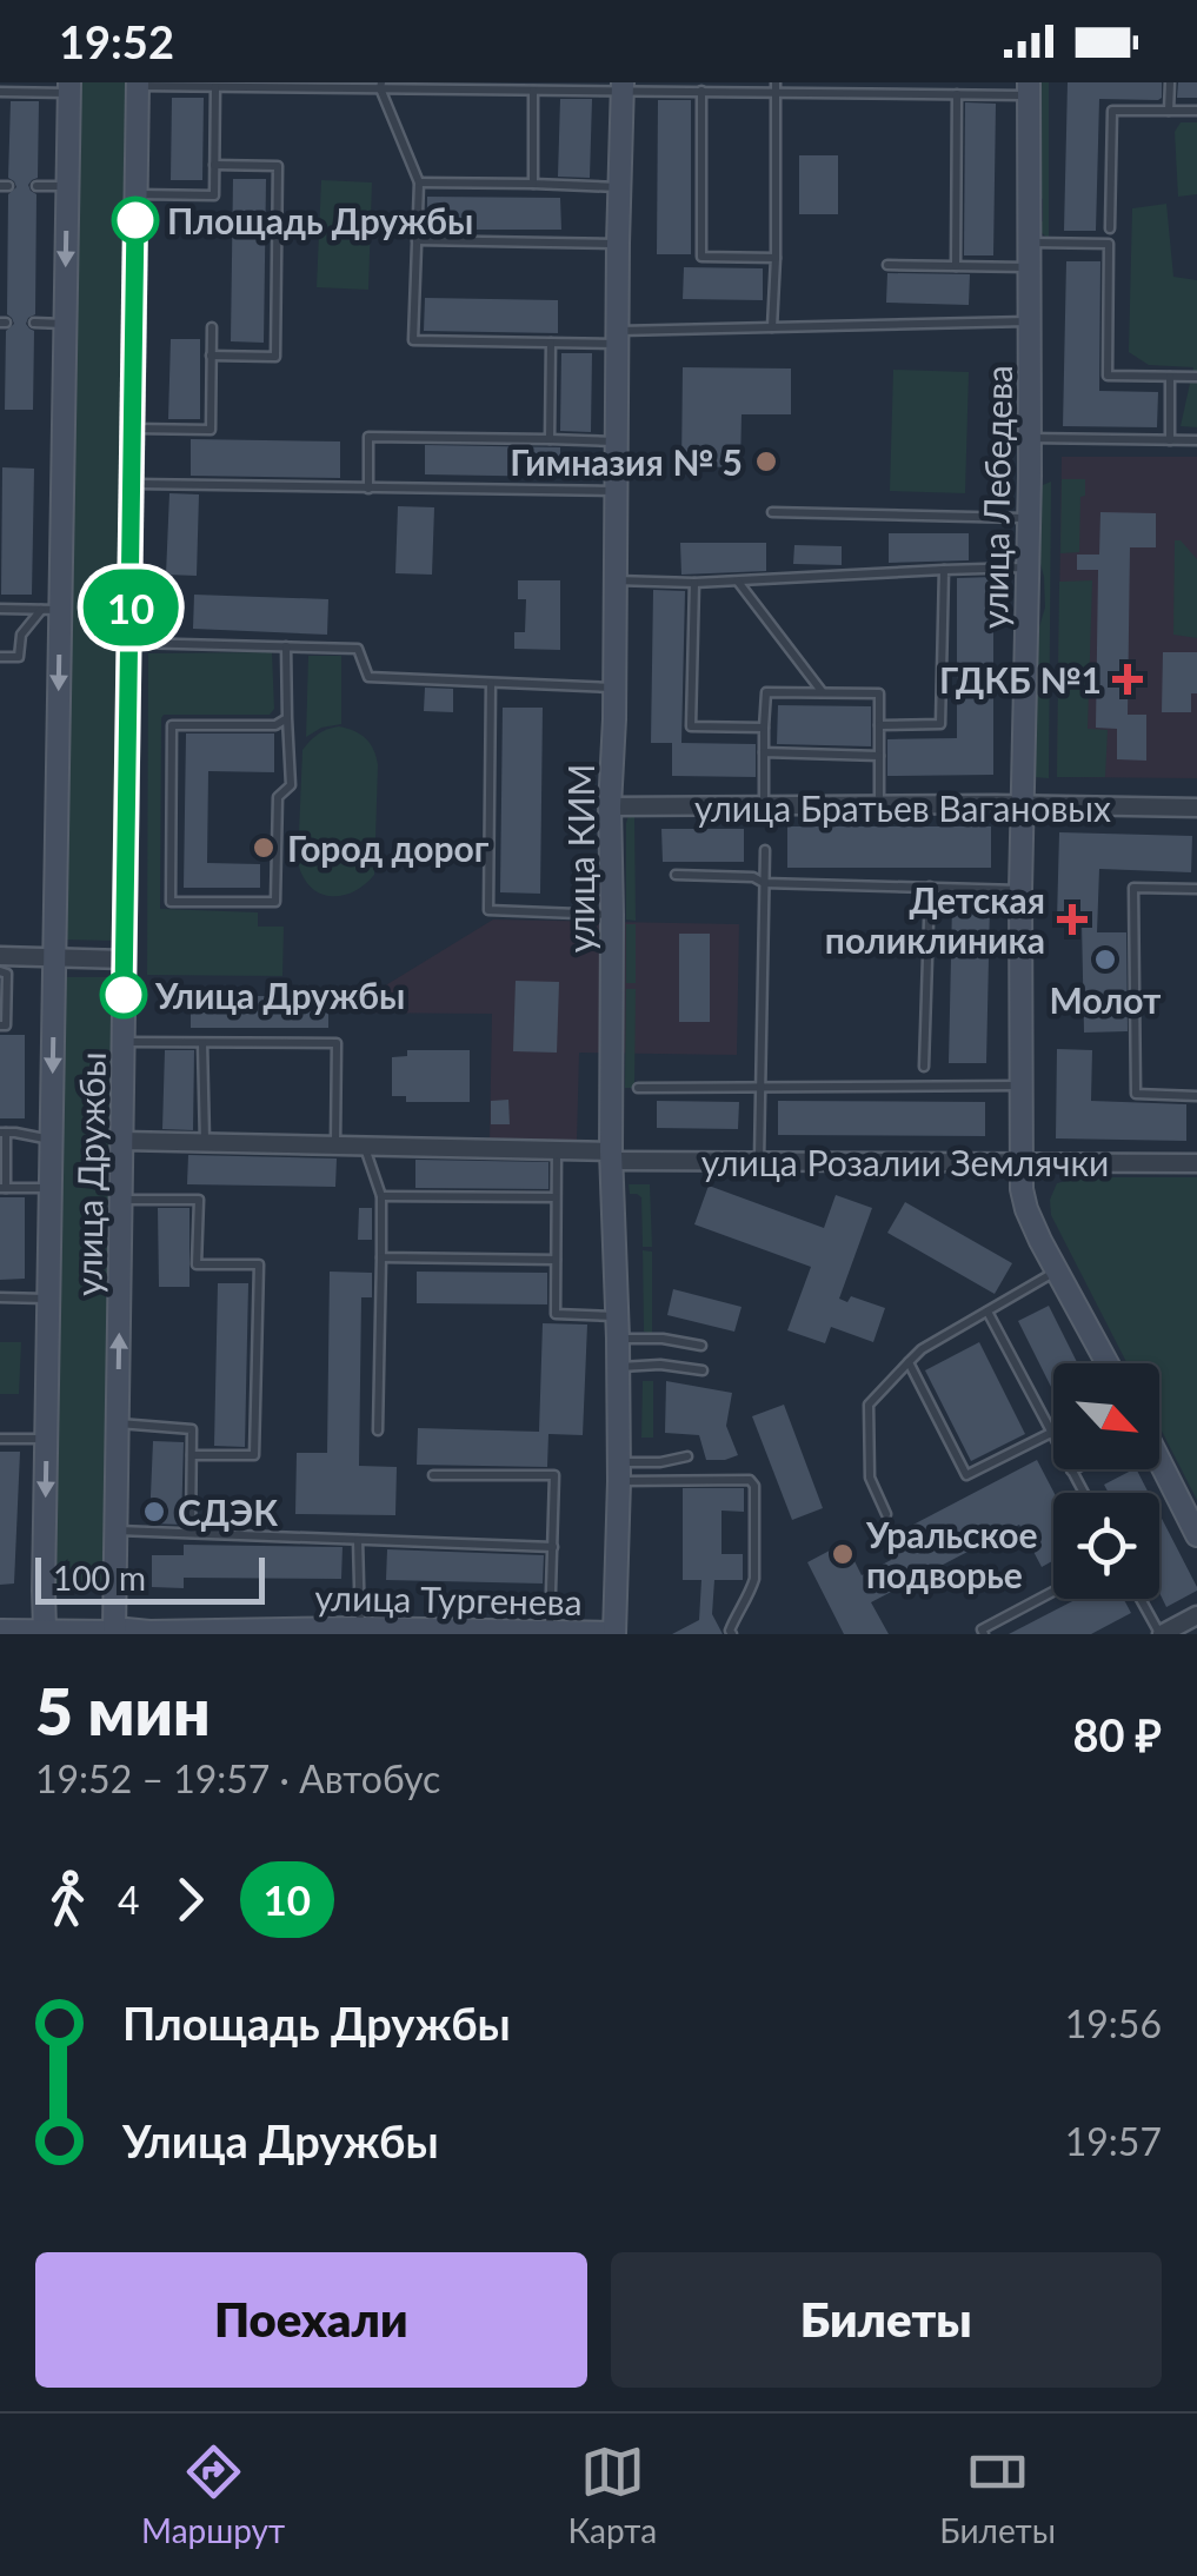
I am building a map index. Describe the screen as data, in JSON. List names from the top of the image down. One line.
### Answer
{"streets":{"street":["улица Лебедева","улица Братьев Вагановых","улица КИМ","улица Розалии Землячки","улица Дружбы","улица Тургенева"]},"crossings":[["улица Лебедева","улица Братьев Вагановых"],["улица Лебедева","улица Розалии Землячки"],["улица Братьев Вагановых","улица КИМ"],["улица КИМ","улица Розалии Землячки"],["улица КИМ","улица Тургенева"],["улица Розалии Землячки","улица Дружбы"],["улица Дружбы","улица Тургенева"]],"places":{"other":["Площадь Дружбы","Гимназия № 5","Город дорог","Молот","Улица Дружбы","СДЭК","Уральское подворье"],"health":["ГДКБ №1","Детская поликлиника"]},"lines":["bus line 10"],"scale_bar":"100 m","north":"bottom right","page":{"status":"19:52","on_map":"10","scale":"100 m","heading":["5 мин","19:52 – 19:57 · Автобус","80 ₽"],"legs":["4","10"],"list":[{"name":"Площадь Дружбы","value":"19:56"},{"name":"Улица Дружбы","value":"19:57"}],"buttons":["Поехали","Билеты"],"tabs":["Маршрут","Карта","Билеты"]}}
